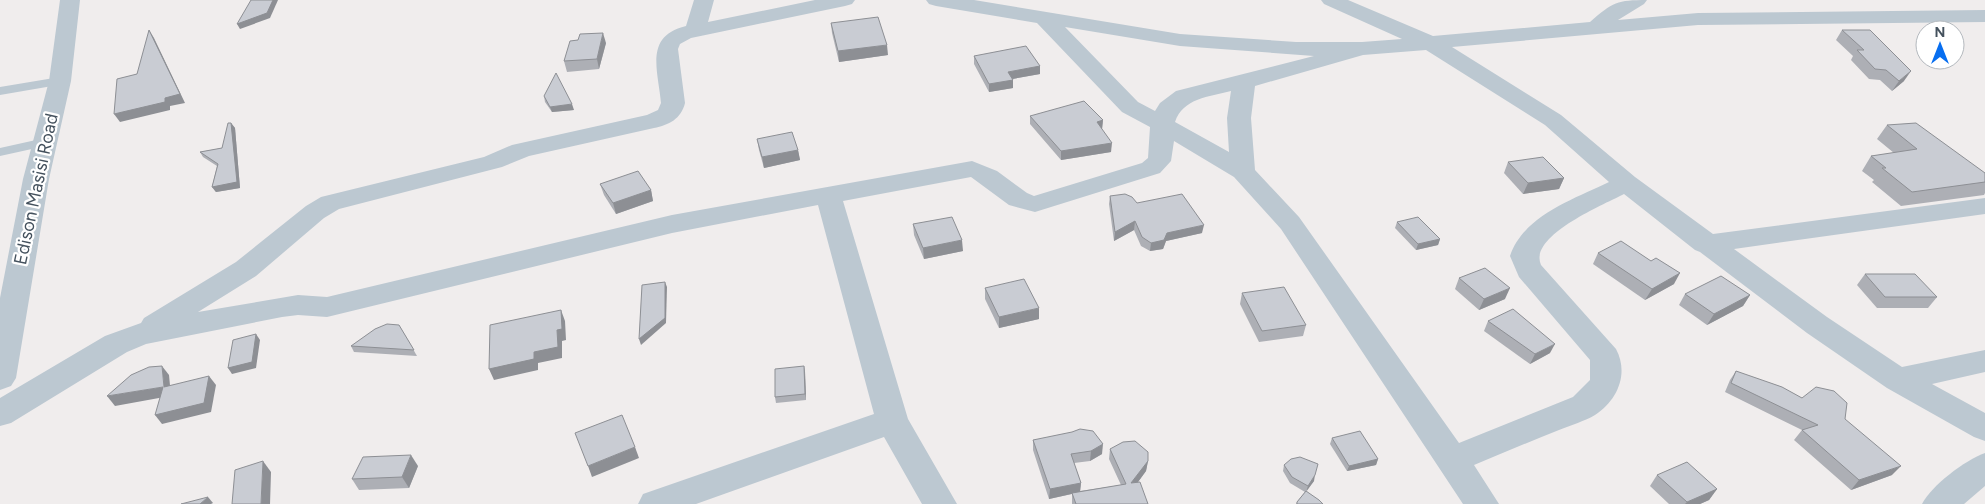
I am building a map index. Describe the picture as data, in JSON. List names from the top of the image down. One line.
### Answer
{"streets":{"street":["Edison Masisi Road"]},"north":"top"}
